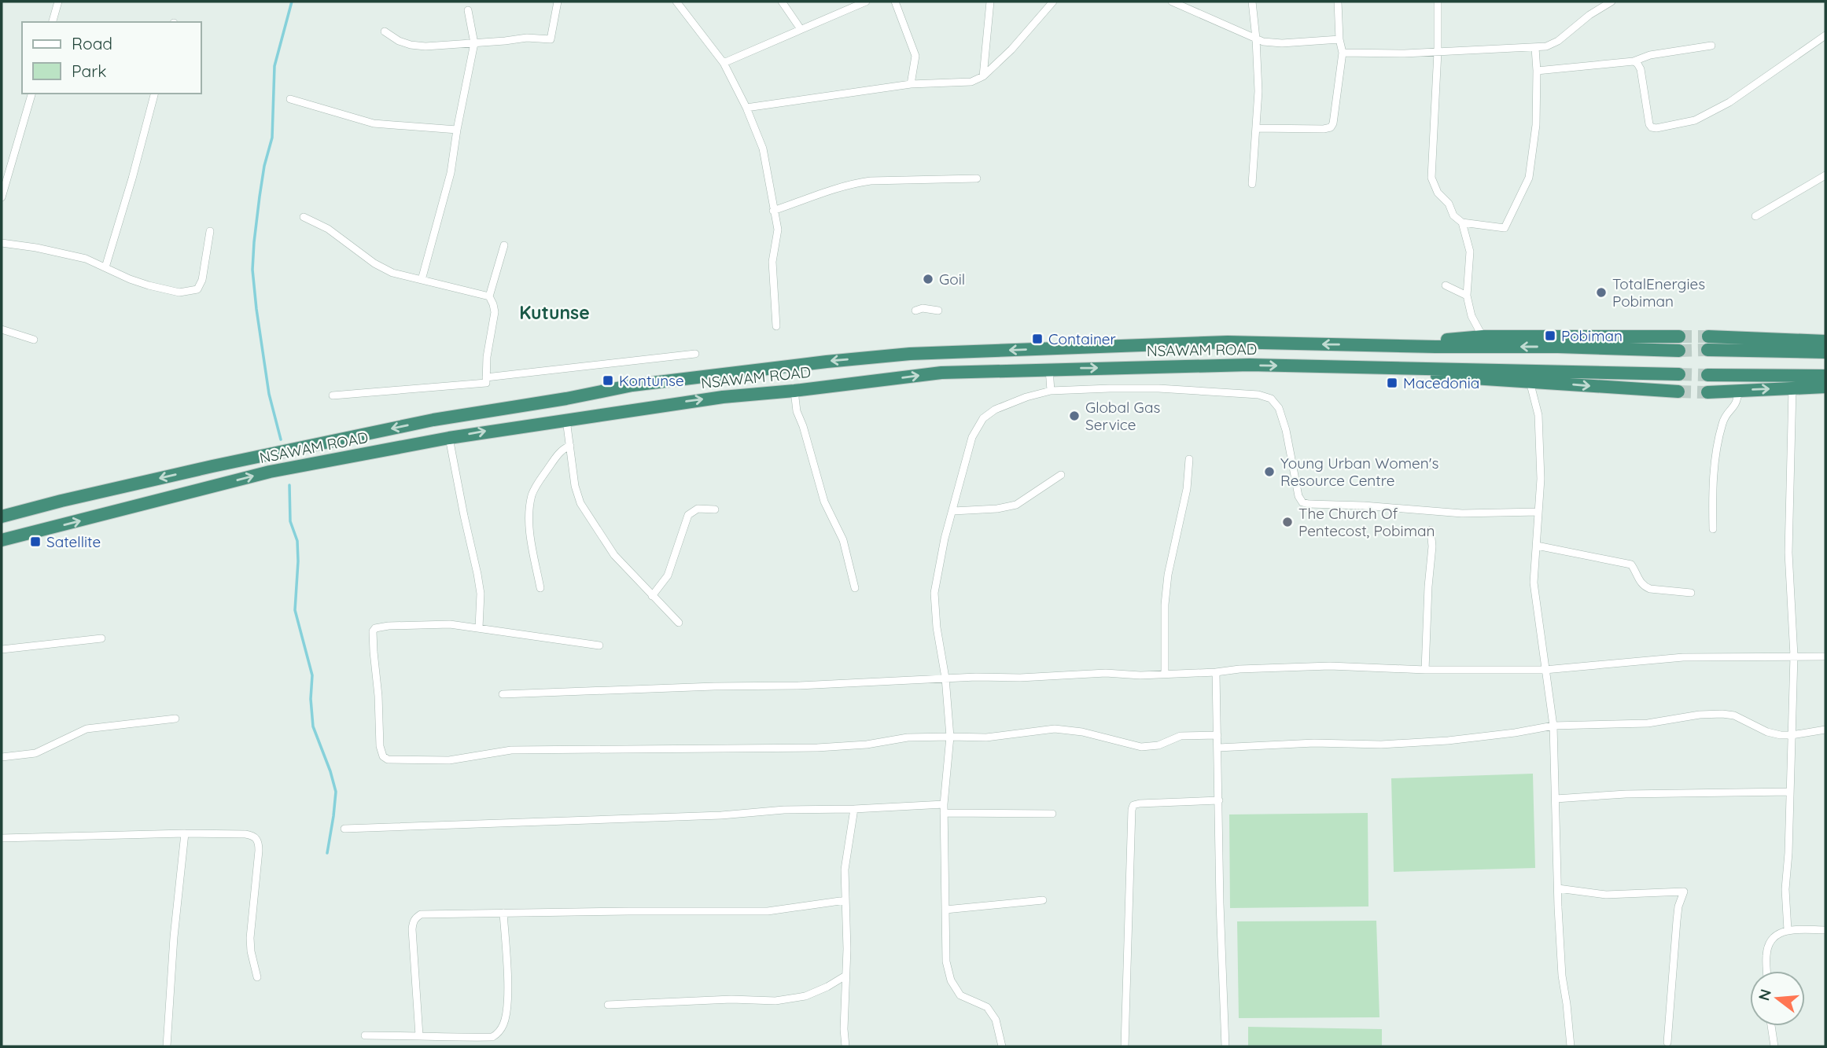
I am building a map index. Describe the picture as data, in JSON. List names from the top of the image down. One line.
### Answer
{"streets":{"highway":["NSAWAM ROAD"]},"districts":["Kutunse"],"places":{"other":["Goil","TotalEnergies Pobiman","Global Gas Service","Young Urban Women's Resource Centre","The Church Of Pentecost, Pobiman"],"transit":["Pobiman","Container","Kontunse","Macedonia","Satellite"]},"legend":["Road","Park"],"north":"left"}
